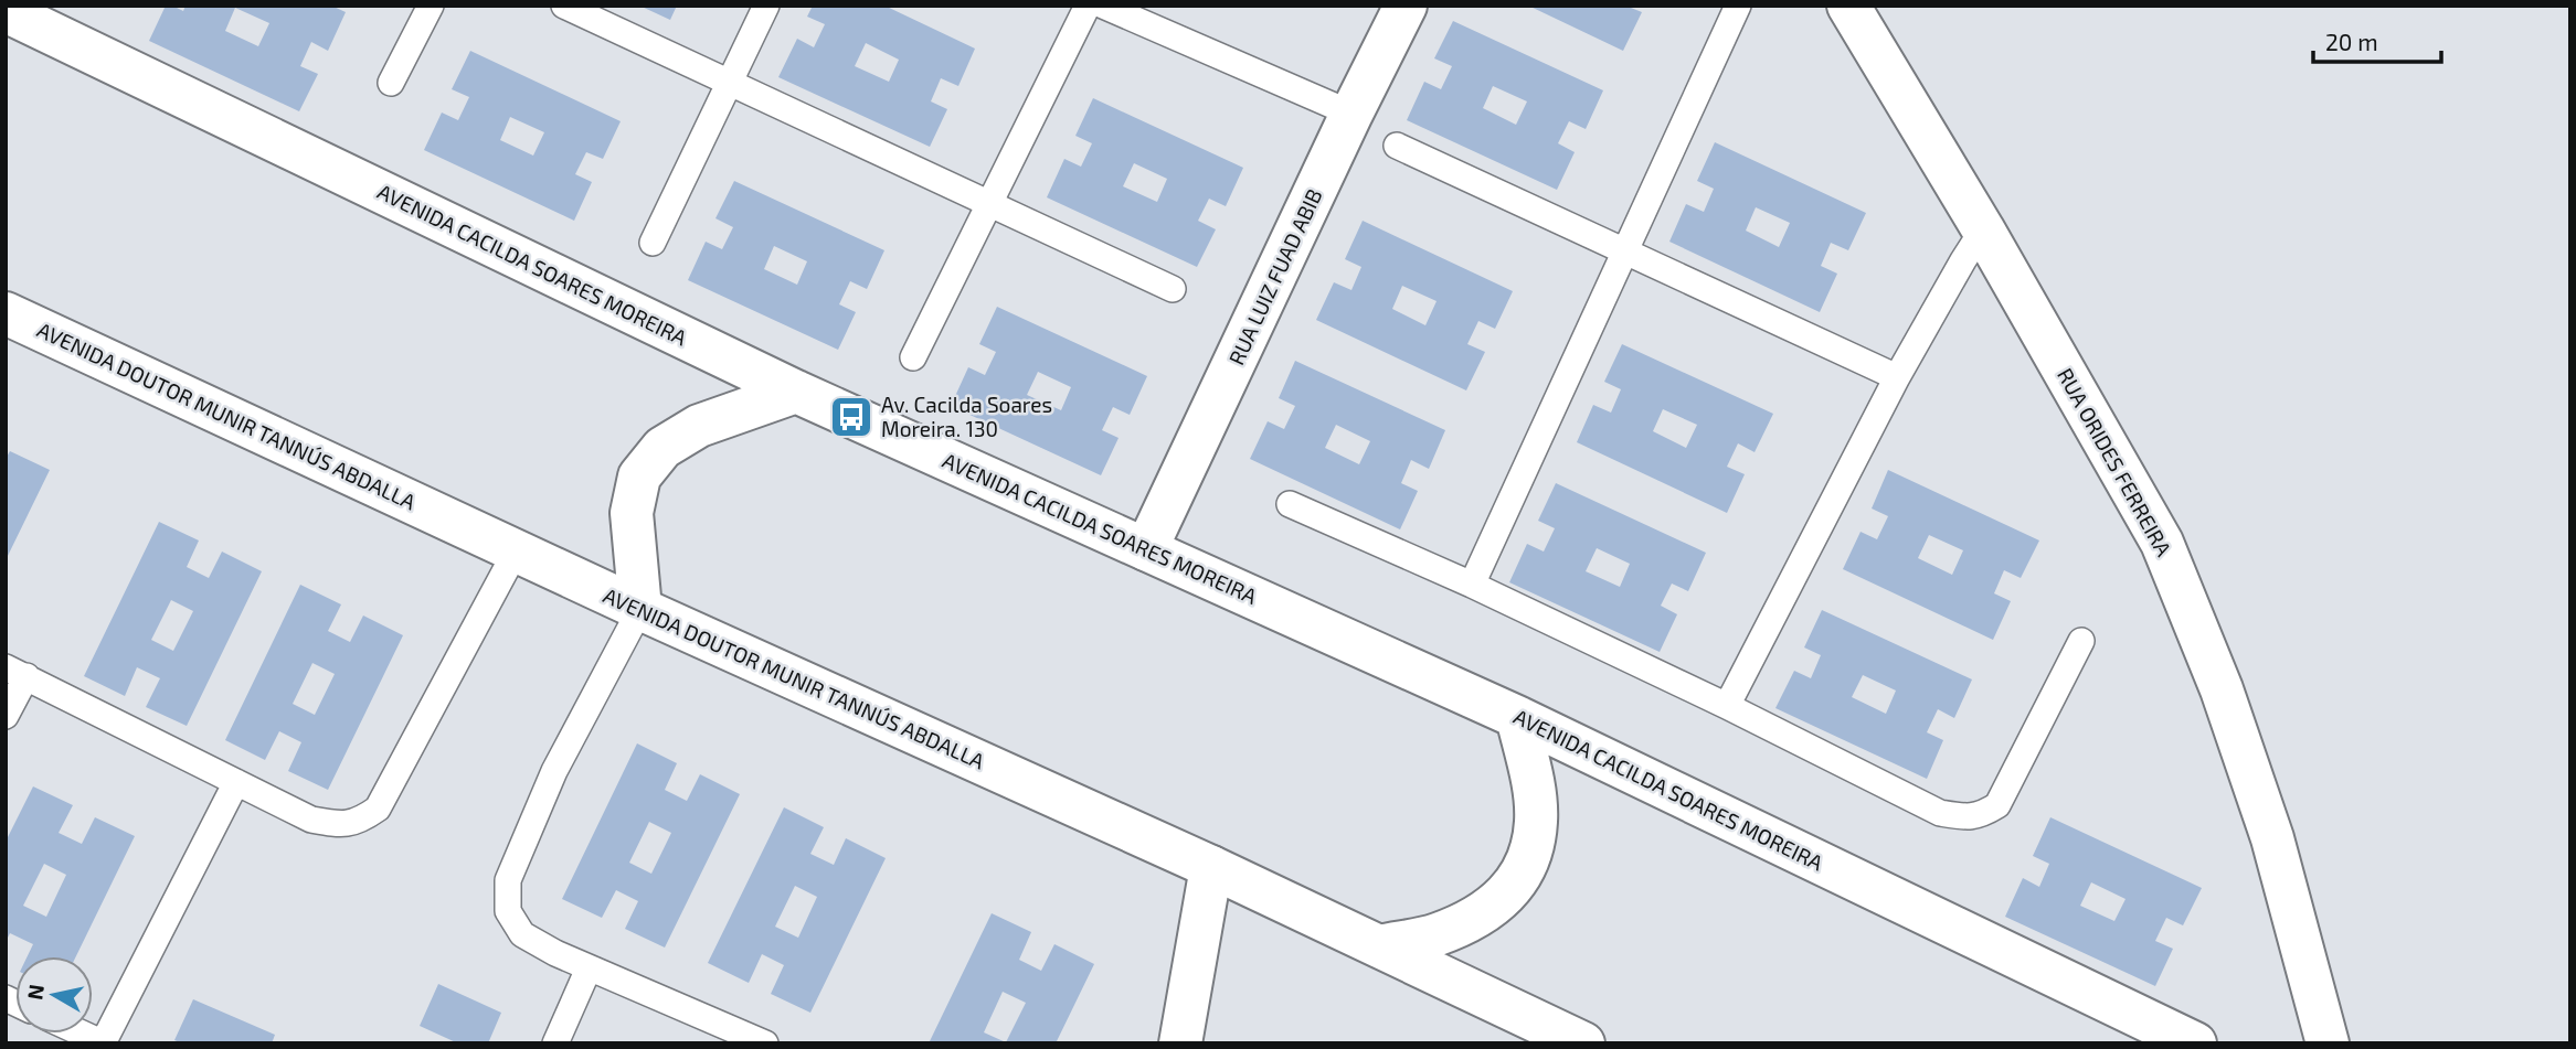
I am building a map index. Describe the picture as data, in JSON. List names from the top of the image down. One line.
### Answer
{"streets":{"street":["AVENIDA CACILDA SOARES MOREIRA","RUA LUIZ FUAD ABIB","AVENIDA DOUTOR MUNIR TANNÚS ABDALLA","RUA ORIDES FERREIRA"]},"crossings":[["AVENIDA CACILDA SOARES MOREIRA","RUA LUIZ FUAD ABIB"]],"places":{"bus stop":["Av. Cacilda Soares Moreira. 130"]},"scale_bar":"20 m","north":"left"}
